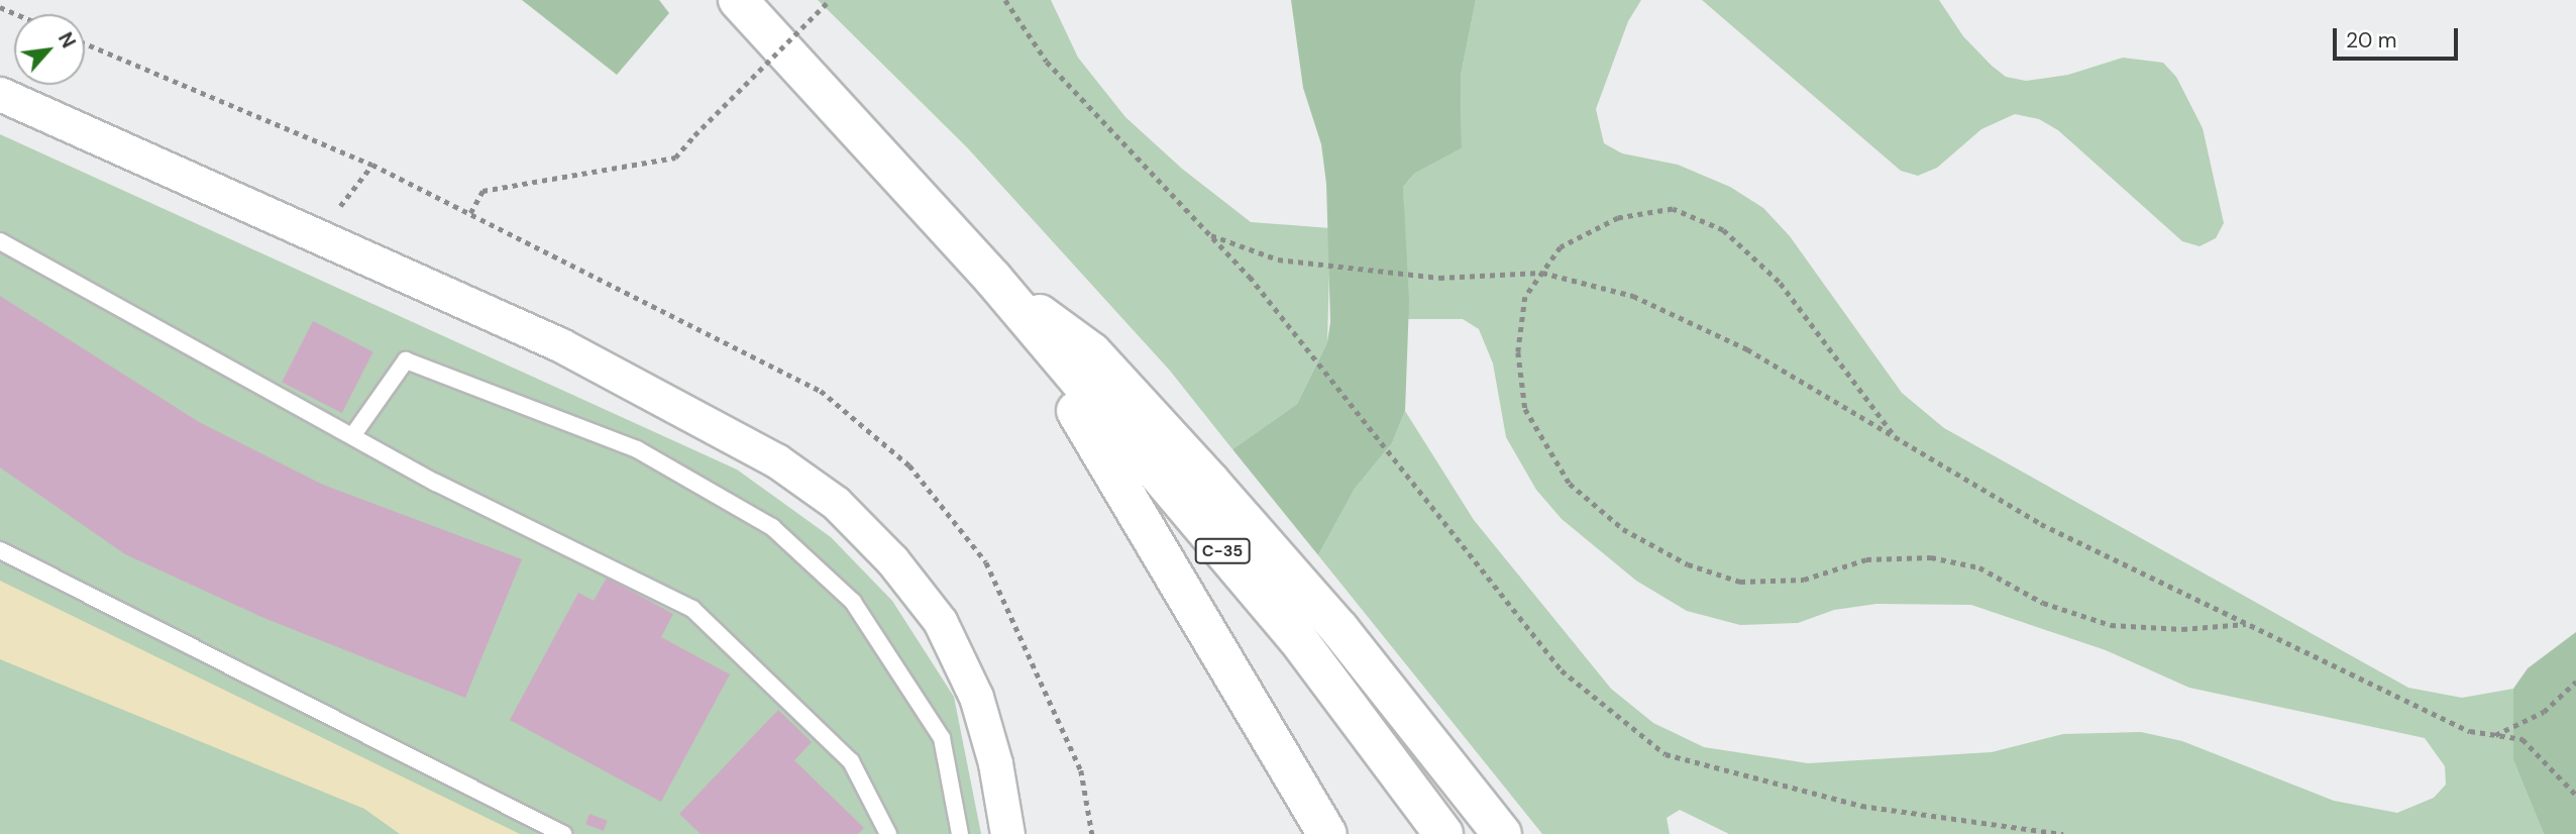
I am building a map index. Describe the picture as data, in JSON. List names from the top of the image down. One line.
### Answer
{"streets":{"highway":["C-35"]},"scale_bar":"20 m","north":"top right"}
